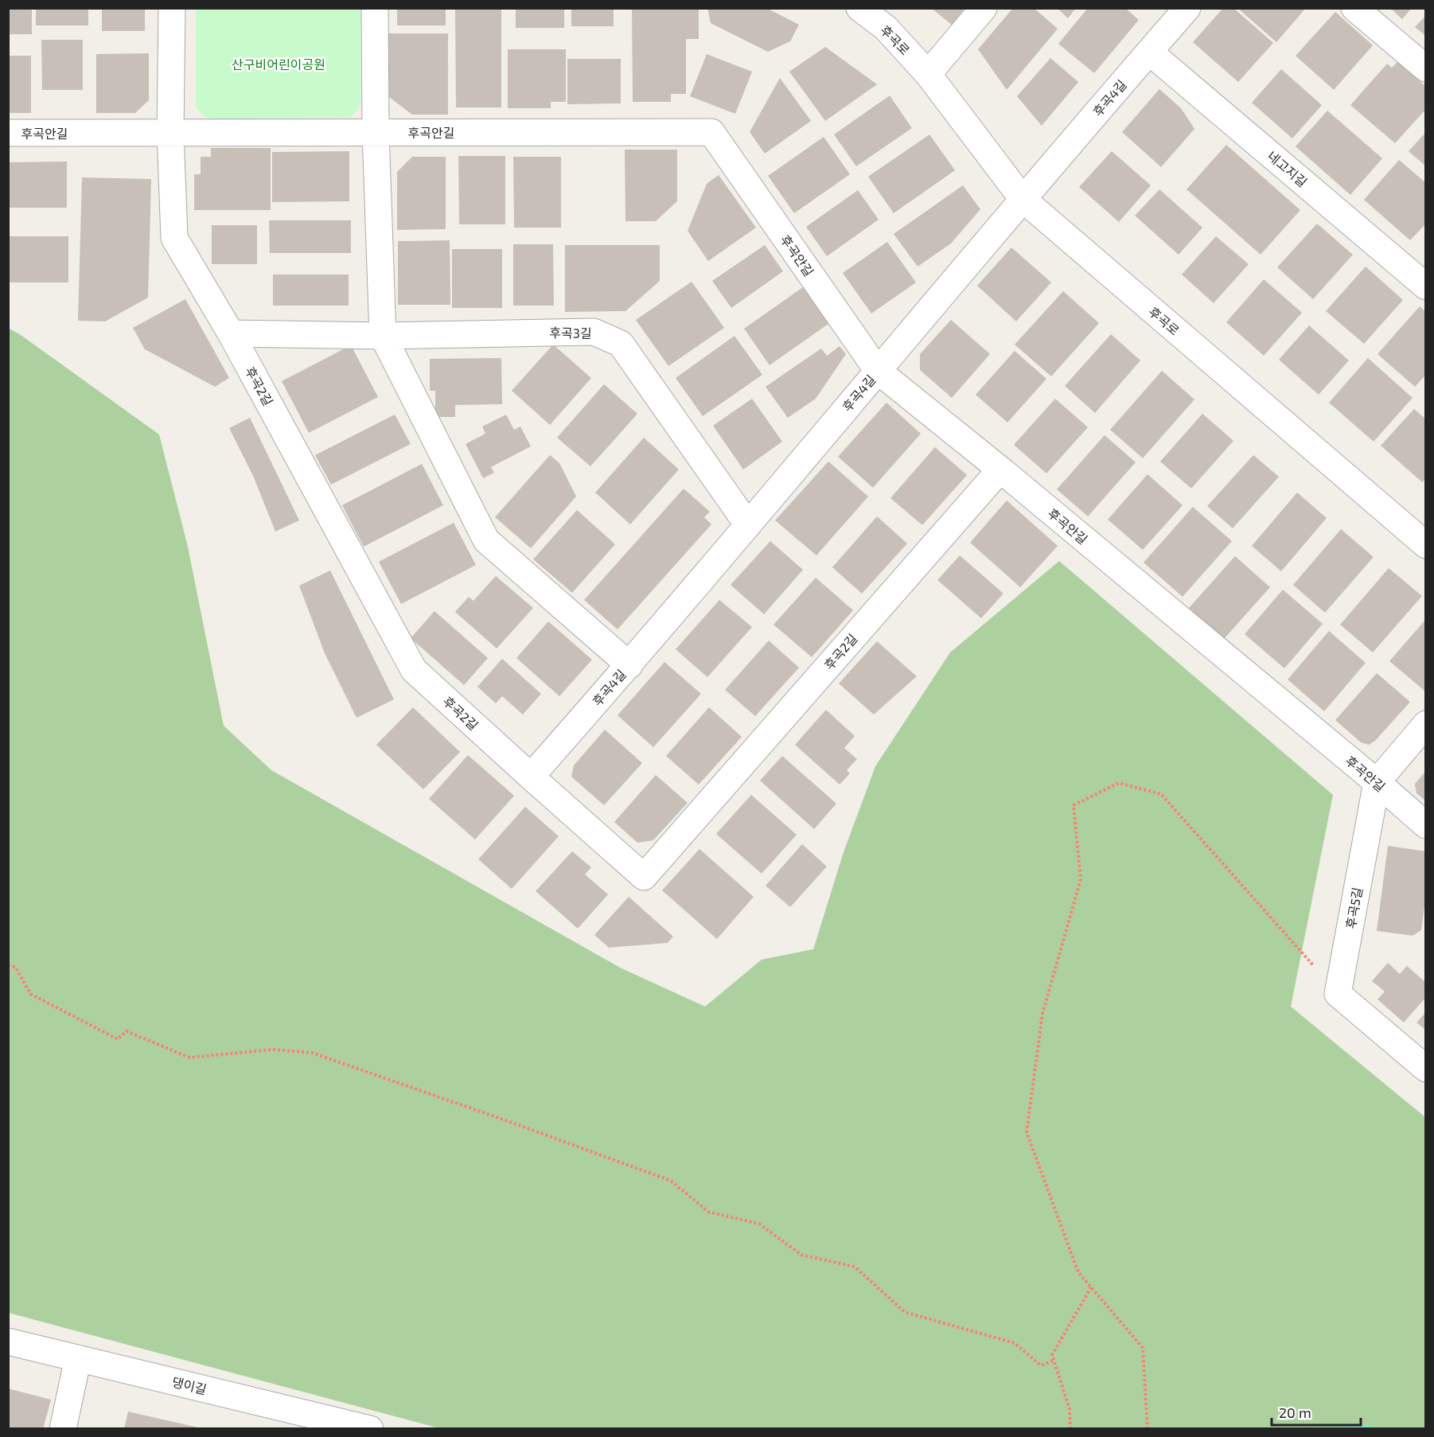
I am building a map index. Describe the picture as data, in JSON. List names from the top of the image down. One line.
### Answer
{"streets":{"street":["후곡로","후곡4길","후곡안길","네고지길","후곡3길","후곡2길","후곡5길","댕이길"]},"crossings":[["후곡로","후곡4길"],["후곡4길","후곡안길"],["후곡4길","네고지길"],["후곡4길","후곡3길"],["후곡4길","후곡2길"],["후곡안길","후곡2길"],["후곡안길","후곡5길"],["후곡3길","후곡2길"]],"parks":["산구비어린이공원"],"scale_bar":"20 m"}
